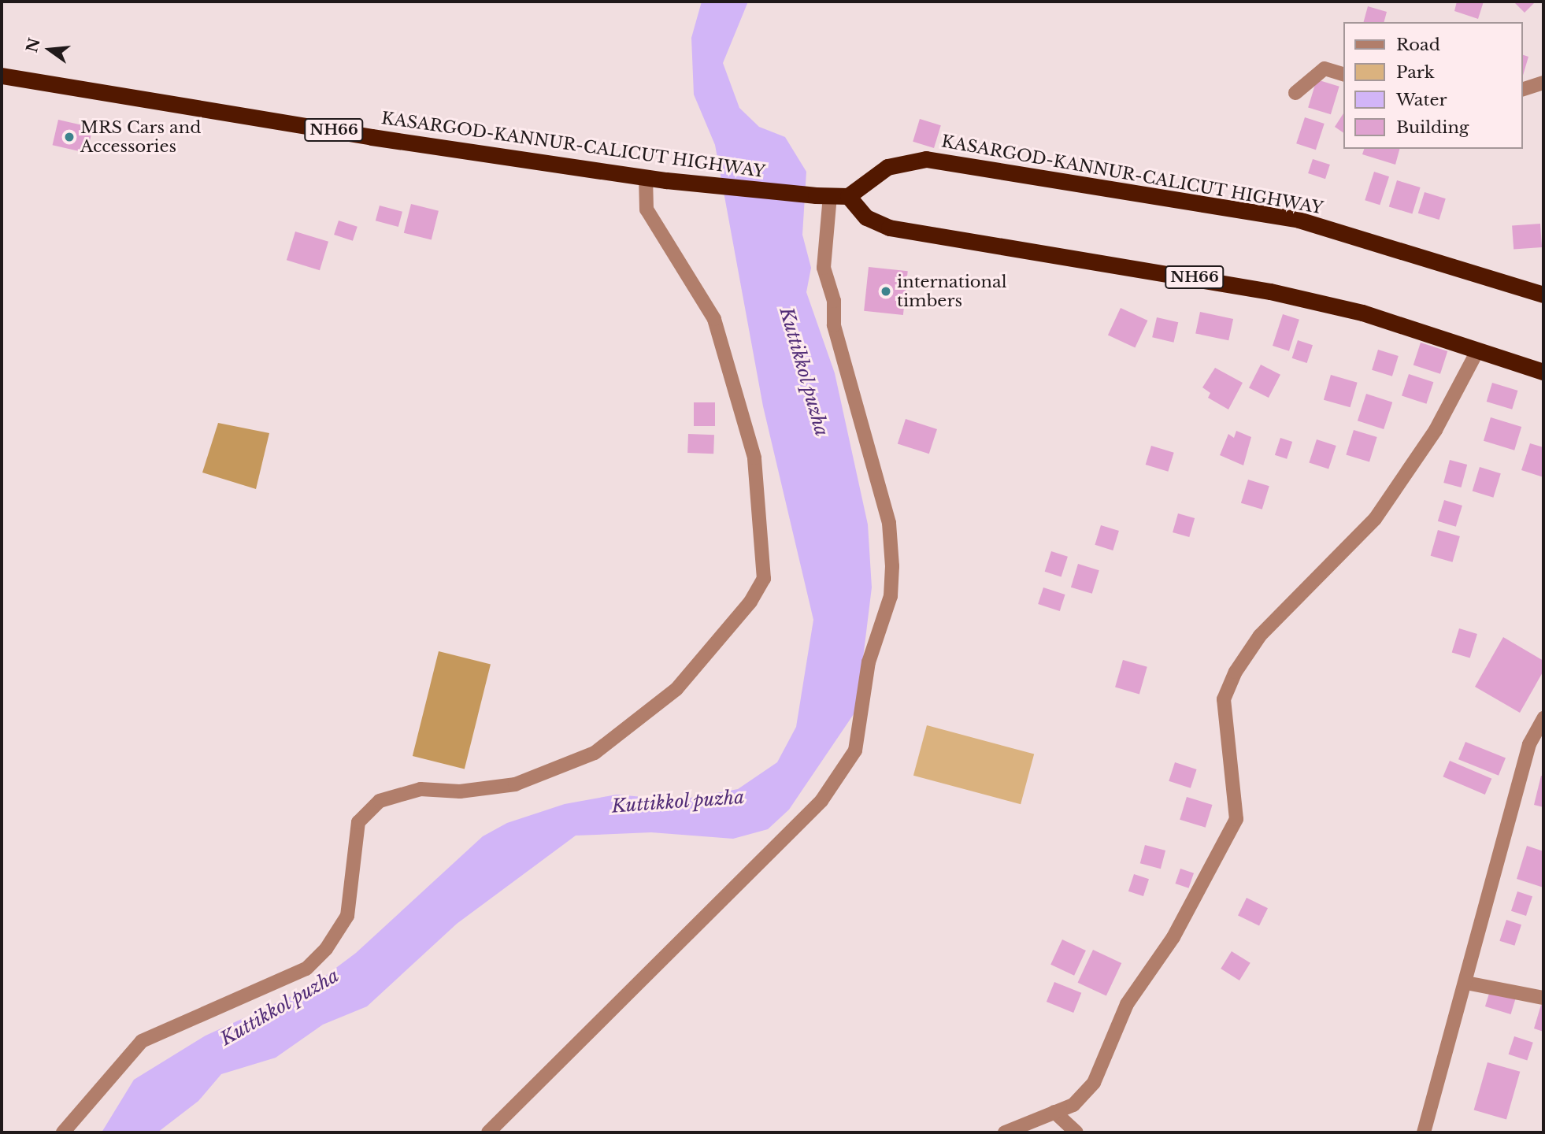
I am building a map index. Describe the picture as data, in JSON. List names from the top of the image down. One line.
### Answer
{"streets":{"highway":["NH66","KASARGOD-KANNUR-CALICUT HIGHWAY"]},"crossings":[["NH66","KASARGOD-KANNUR-CALICUT HIGHWAY"]],"water":["Kuttikkol puzha"],"places":["MRS Cars and Accessories","international timbers"],"legend":["Road","Park","Water","Building"],"north":"left"}
